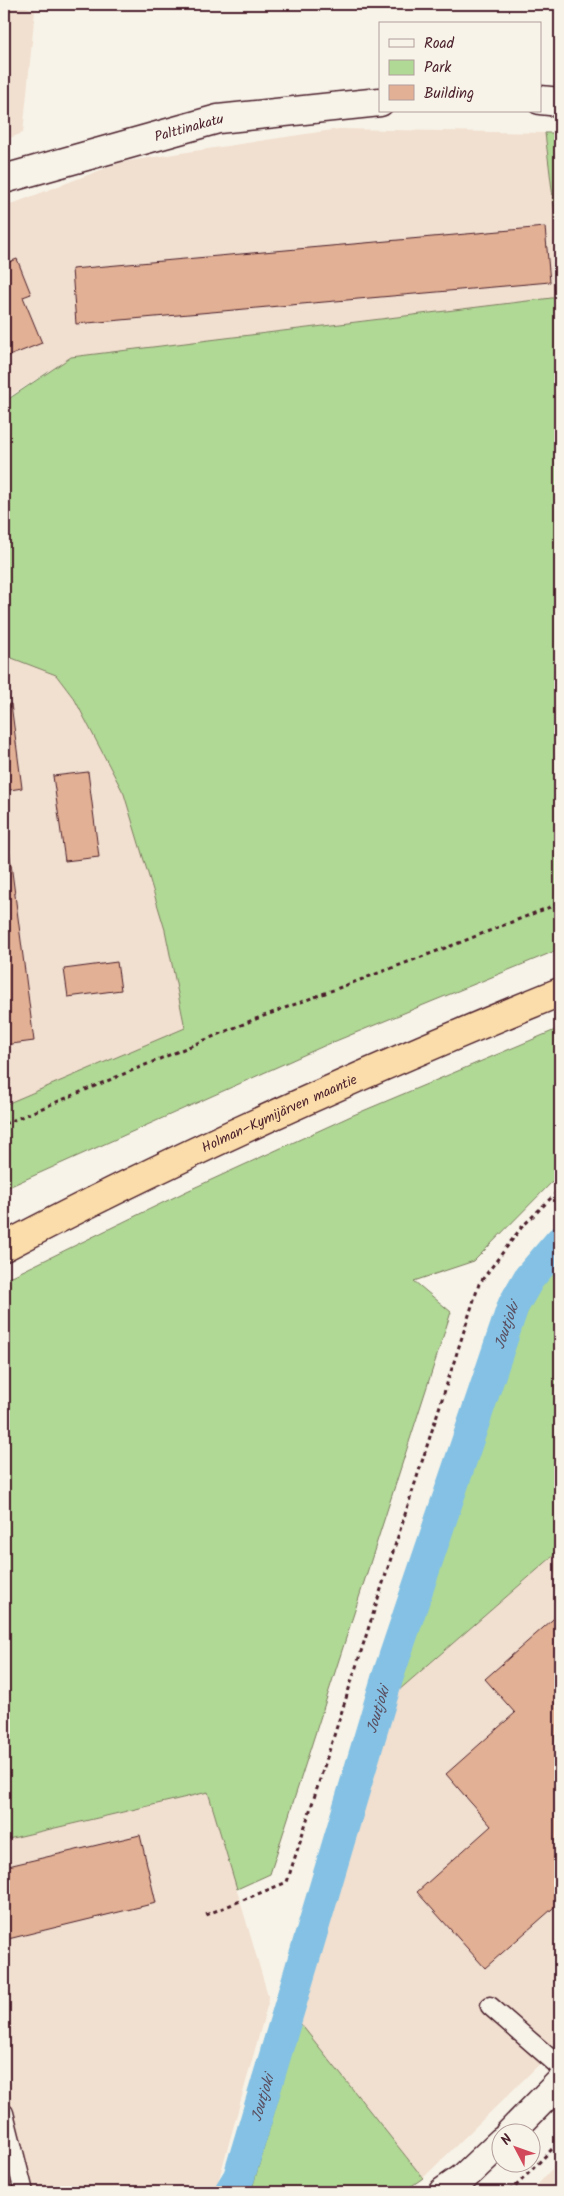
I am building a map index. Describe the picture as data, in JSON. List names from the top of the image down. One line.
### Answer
{"streets":{"highway":["Holman–Kymijärven maantie"],"street":["Palttinakatu"]},"water":["Joutjoki"],"legend":["Road","Park","Building"],"north":"top left"}
